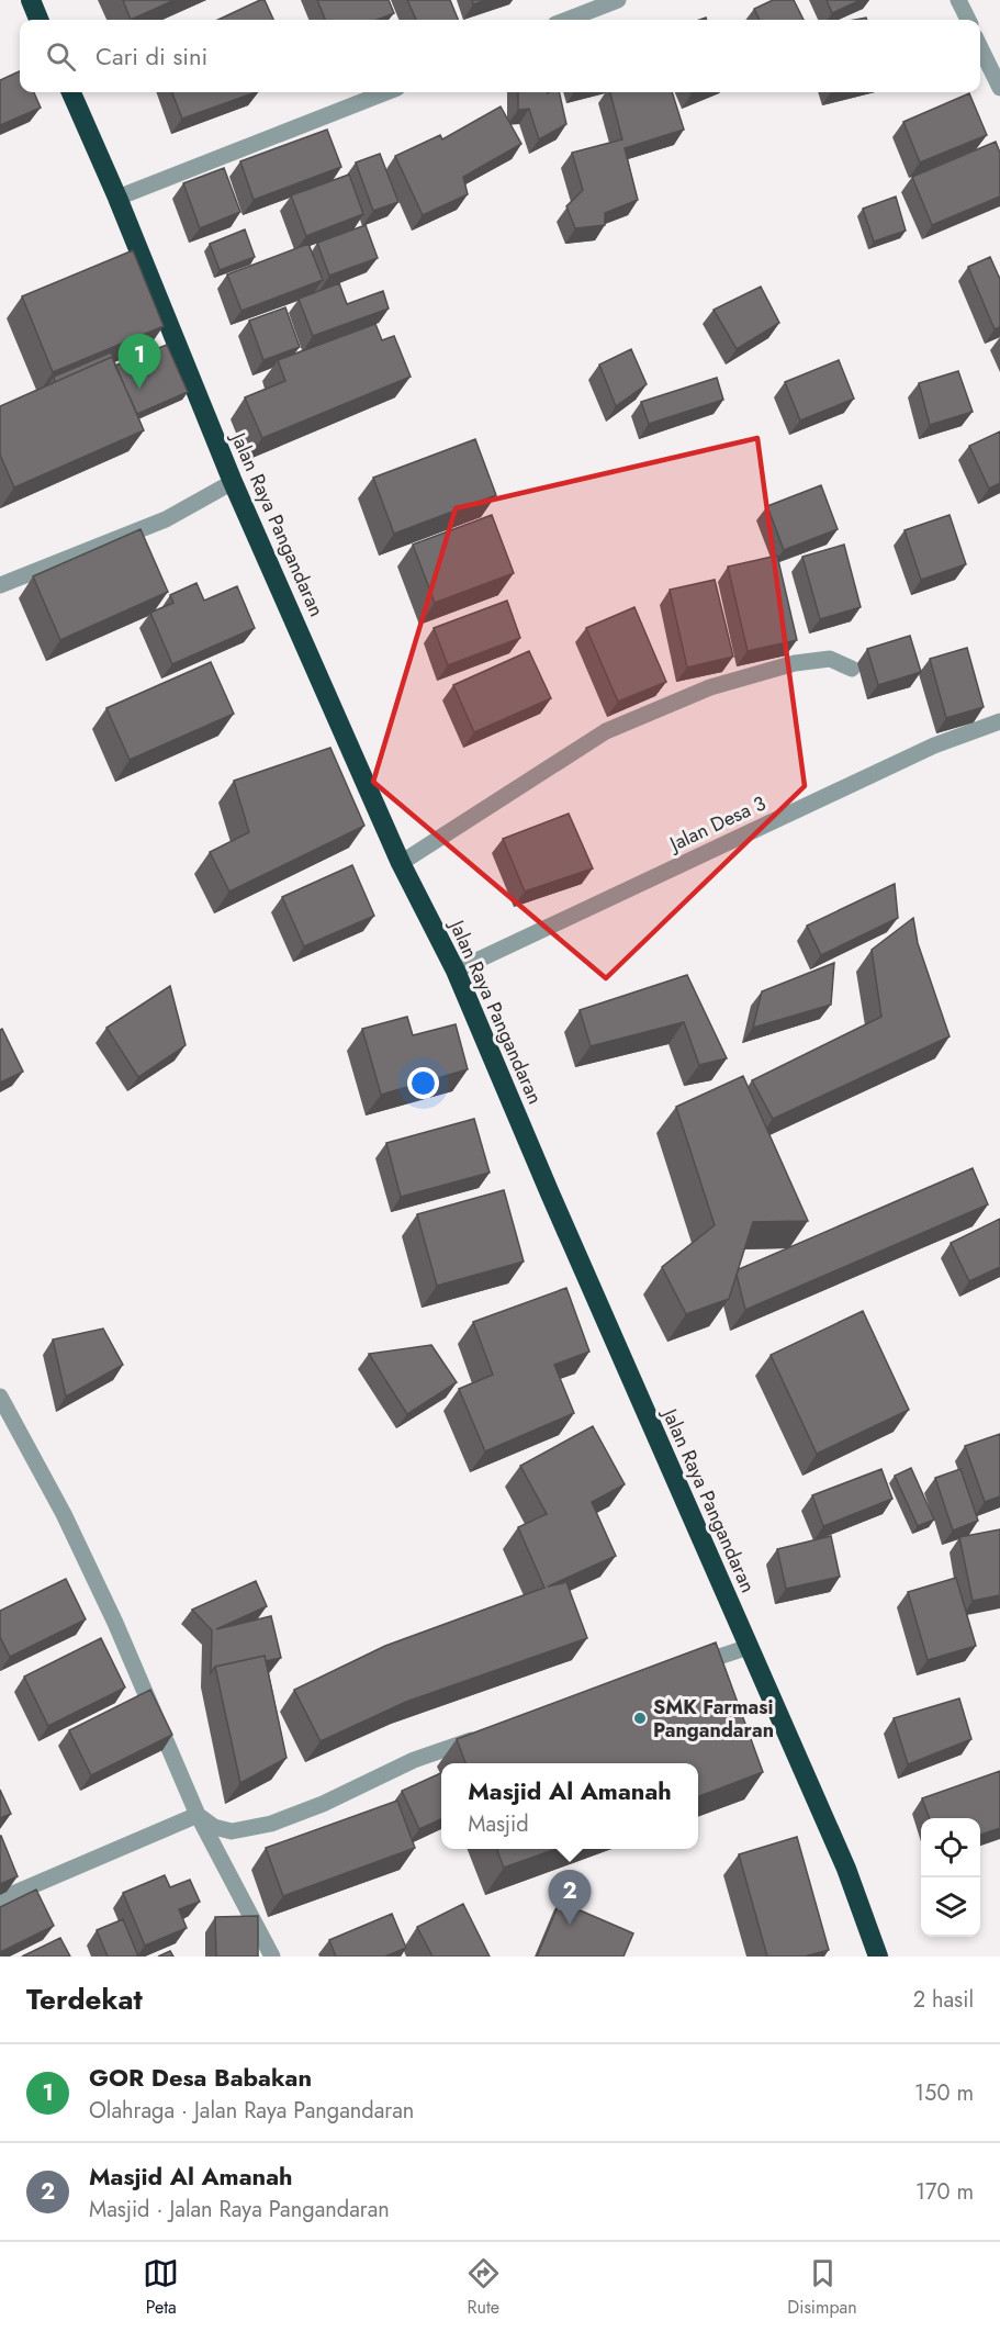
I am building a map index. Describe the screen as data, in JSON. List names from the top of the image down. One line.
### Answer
{"streets":{"highway":["Jalan Raya Pangandaran"],"street":["Jalan Desa 3"]},"crossings":[["Jalan Raya Pangandaran","Jalan Desa 3"]],"places":["SMK Farmasi Pangandaran"],"page":{"search":"Cari di sini","pins":["1","2"],"popup":["Masjid Al Amanah","Masjid"],"heading":["Terdekat","2 hasil"],"list":[{"mark":"1","name":"GOR Desa Babakan","note":"Olahraga · Jalan Raya Pangandaran","value":"150 m"},{"mark":"2","name":"Masjid Al Amanah","note":"Masjid · Jalan Raya Pangandaran","value":"170 m"}],"nav":["Peta","Rute","Disimpan"]}}
